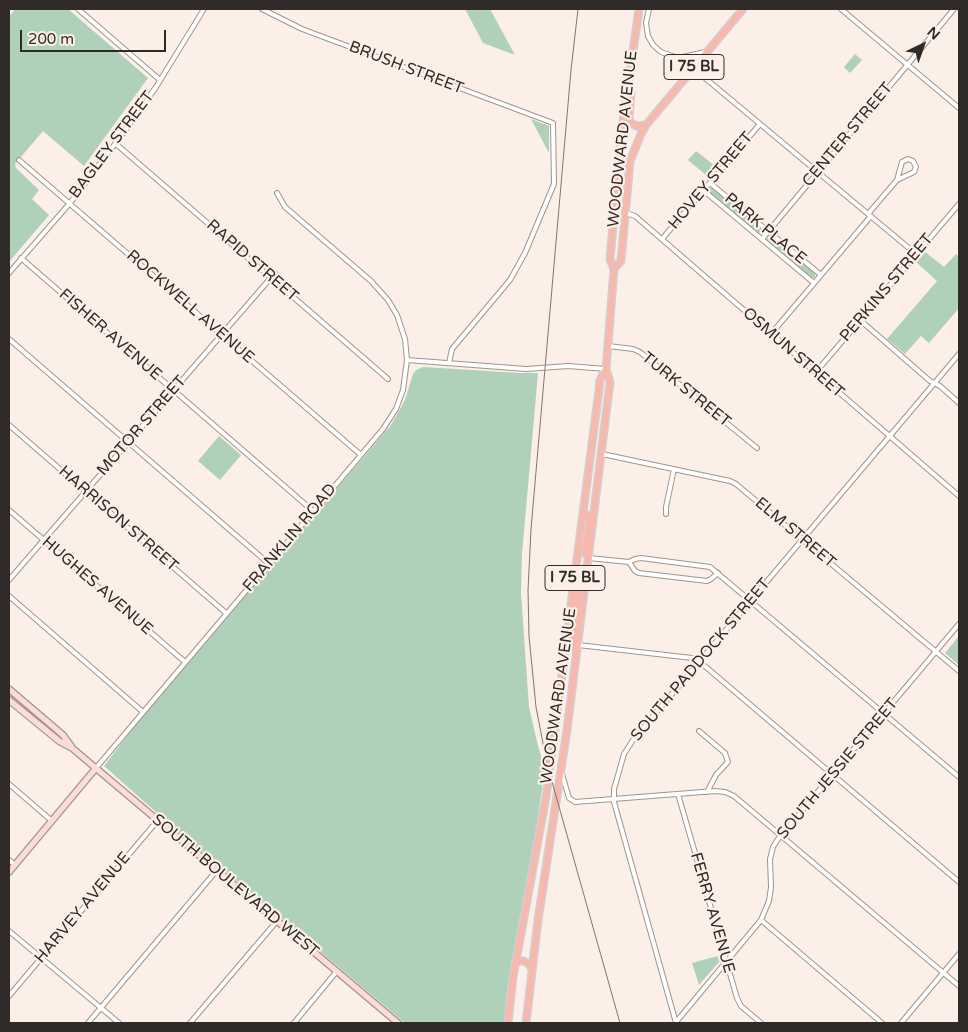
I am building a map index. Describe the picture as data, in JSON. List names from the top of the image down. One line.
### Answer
{"streets":{"main road":["I 75 BL","WOODWARD AVENUE"],"street":["BRUSH STREET","CENTER STREET","BAGLEY STREET","HOVEY STREET","PARK PLACE","RAPID STREET","PERKINS STREET","ROCKWELL AVENUE","FISHER AVENUE","OSMUN STREET","TURK STREET","MOTOR STREET","HARRISON STREET","ELM STREET","FRANKLIN ROAD","HUGHES AVENUE","SOUTH PADDOCK STREET","SOUTH JESSIE STREET","SOUTH BOULEVARD WEST","HARVEY AVENUE","FERRY AVENUE"]},"crossings":[["CENTER STREET","PARK PLACE"],["WOODWARD AVENUE","OSMUN STREET"],["WOODWARD AVENUE","TURK STREET"],["WOODWARD AVENUE","ELM STREET"],["BAGLEY STREET","RAPID STREET"],["BAGLEY STREET","ROCKWELL AVENUE"],["BAGLEY STREET","FISHER AVENUE"],["HOVEY STREET","PARK PLACE"],["HOVEY STREET","OSMUN STREET"],["RAPID STREET","MOTOR STREET"],["PERKINS STREET","OSMUN STREET"],["ROCKWELL AVENUE","MOTOR STREET"],["ROCKWELL AVENUE","FRANKLIN ROAD"],["FISHER AVENUE","MOTOR STREET"],["FISHER AVENUE","FRANKLIN ROAD"],["OSMUN STREET","SOUTH PADDOCK STREET"],["MOTOR STREET","HARRISON STREET"],["MOTOR STREET","HUGHES AVENUE"],["HARRISON STREET","FRANKLIN ROAD"],["ELM STREET","SOUTH PADDOCK STREET"],["ELM STREET","SOUTH JESSIE STREET"],["FRANKLIN ROAD","HUGHES AVENUE"],["FRANKLIN ROAD","SOUTH BOULEVARD WEST"],["SOUTH PADDOCK STREET","SOUTH JESSIE STREET"],["SOUTH JESSIE STREET","FERRY AVENUE"],["SOUTH BOULEVARD WEST","HARVEY AVENUE"]],"scale_bar":"200 m","north":"top right"}
